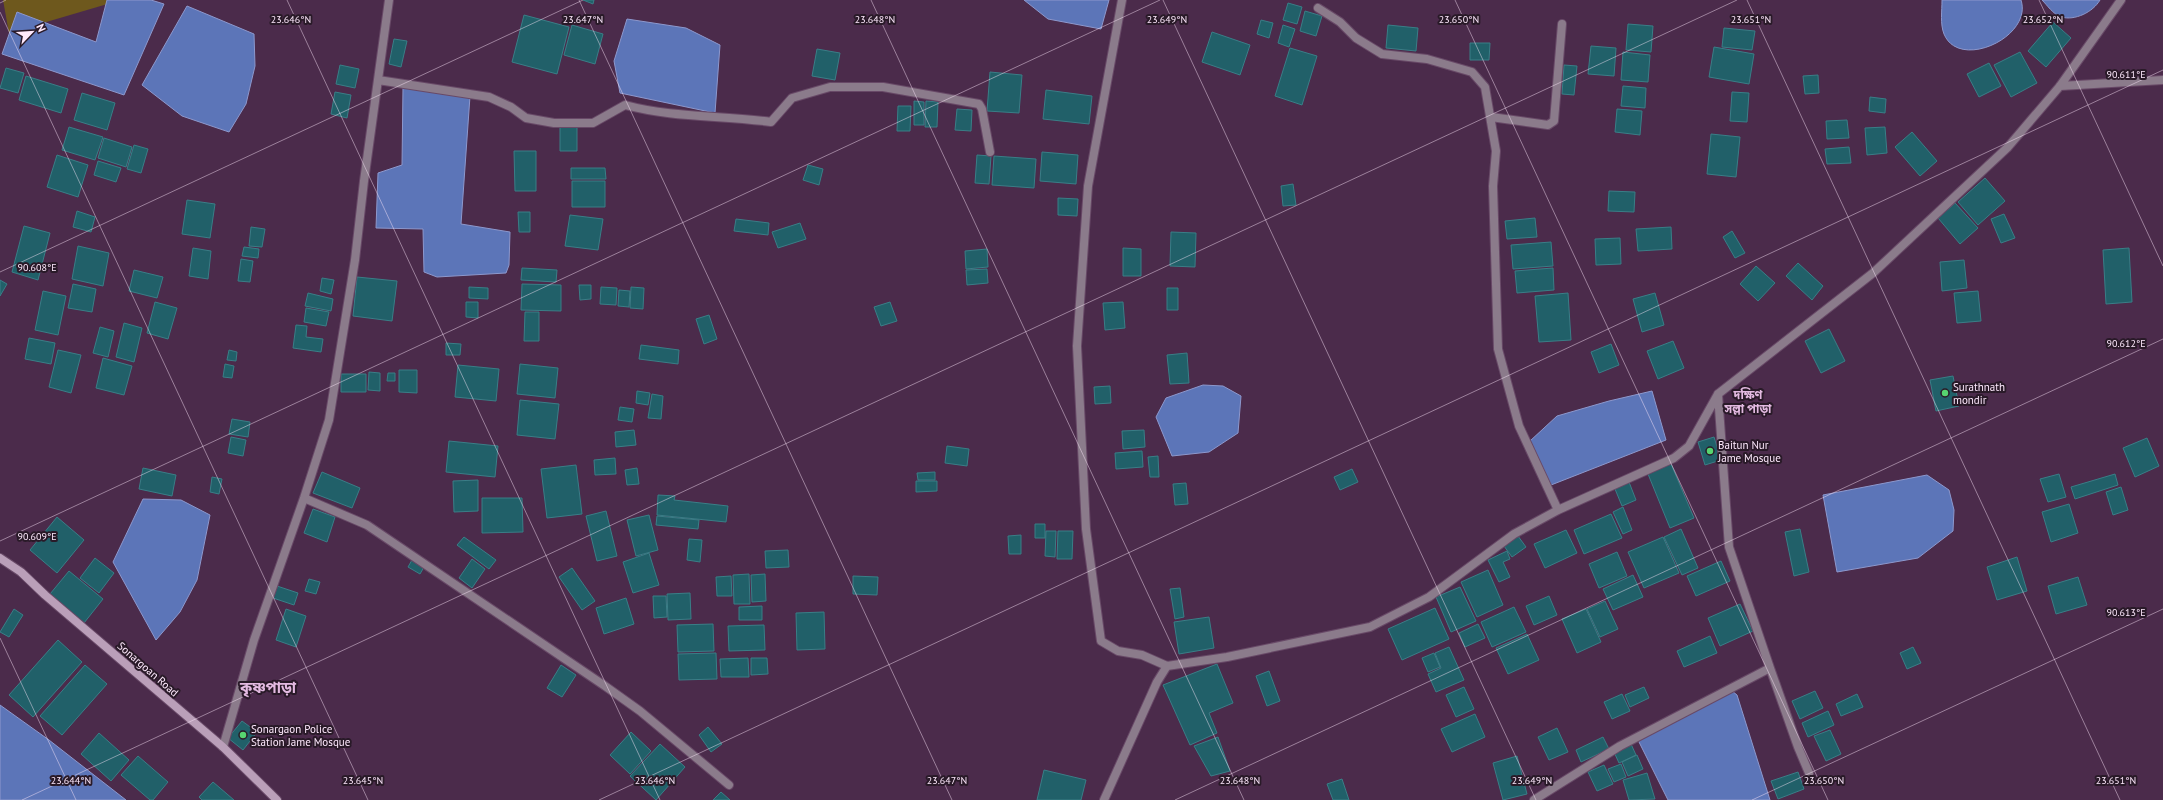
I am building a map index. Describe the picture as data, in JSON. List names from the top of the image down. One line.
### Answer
{"streets":{"main road":["Sonargoan Road"]},"districts":["দক্ষিণ সল্লা পাড়া","কৃষ্ণপাড়া"],"places":["Surathnath mondir","Baitun Nur Jame Mosque","Sonargaon Police Station Jame Mosque"],"north":"top right","coordinates":["23.646°N","23.647°N","23.648°N","23.649°N","23.650°N","23.651°N","23.652°N","90.611°E","90.608°E","90.612°E","90.609°E","90.613°E","23.644°N","23.645°N"]}
